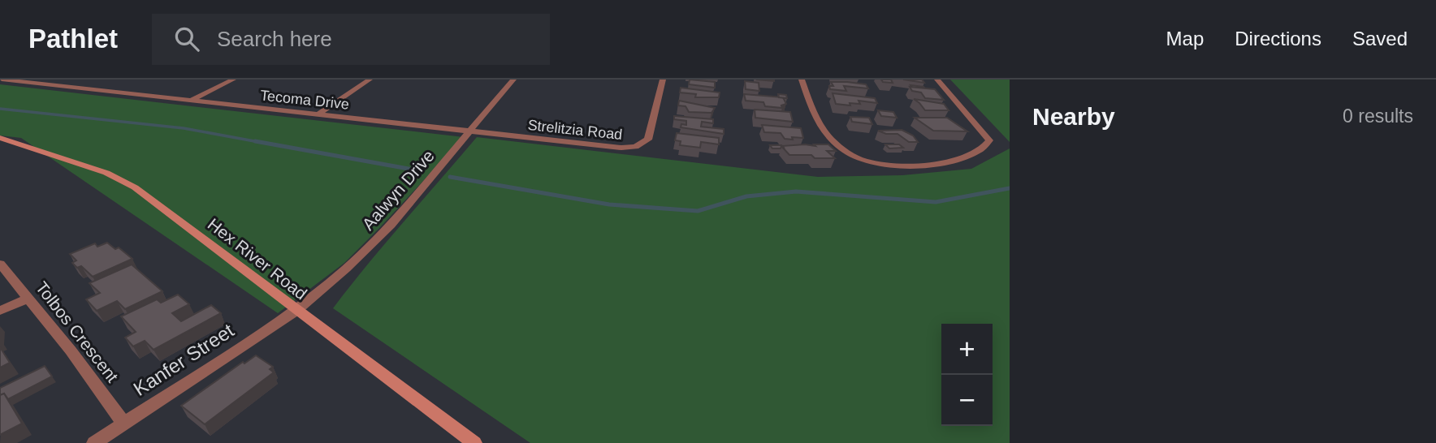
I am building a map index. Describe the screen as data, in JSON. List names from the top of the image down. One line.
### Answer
{"streets":{"street":["Tecoma Drive","Strelitzia Road","Aalwyn Drive","Hex River Road","Tolbos Crescent","Kanfer Street"]},"crossings":[["Tecoma Drive","Strelitzia Road"],["Tecoma Drive","Aalwyn Drive"],["Strelitzia Road","Aalwyn Drive"],["Aalwyn Drive","Hex River Road"],["Aalwyn Drive","Kanfer Street"],["Hex River Road","Kanfer Street"],["Tolbos Crescent","Kanfer Street"]],"page":{"header":"Pathlet","search":"Search here","nav":["Map","Directions","Saved"],"heading":["Nearby","0 results"],"map_buttons":["+","−"]}}
